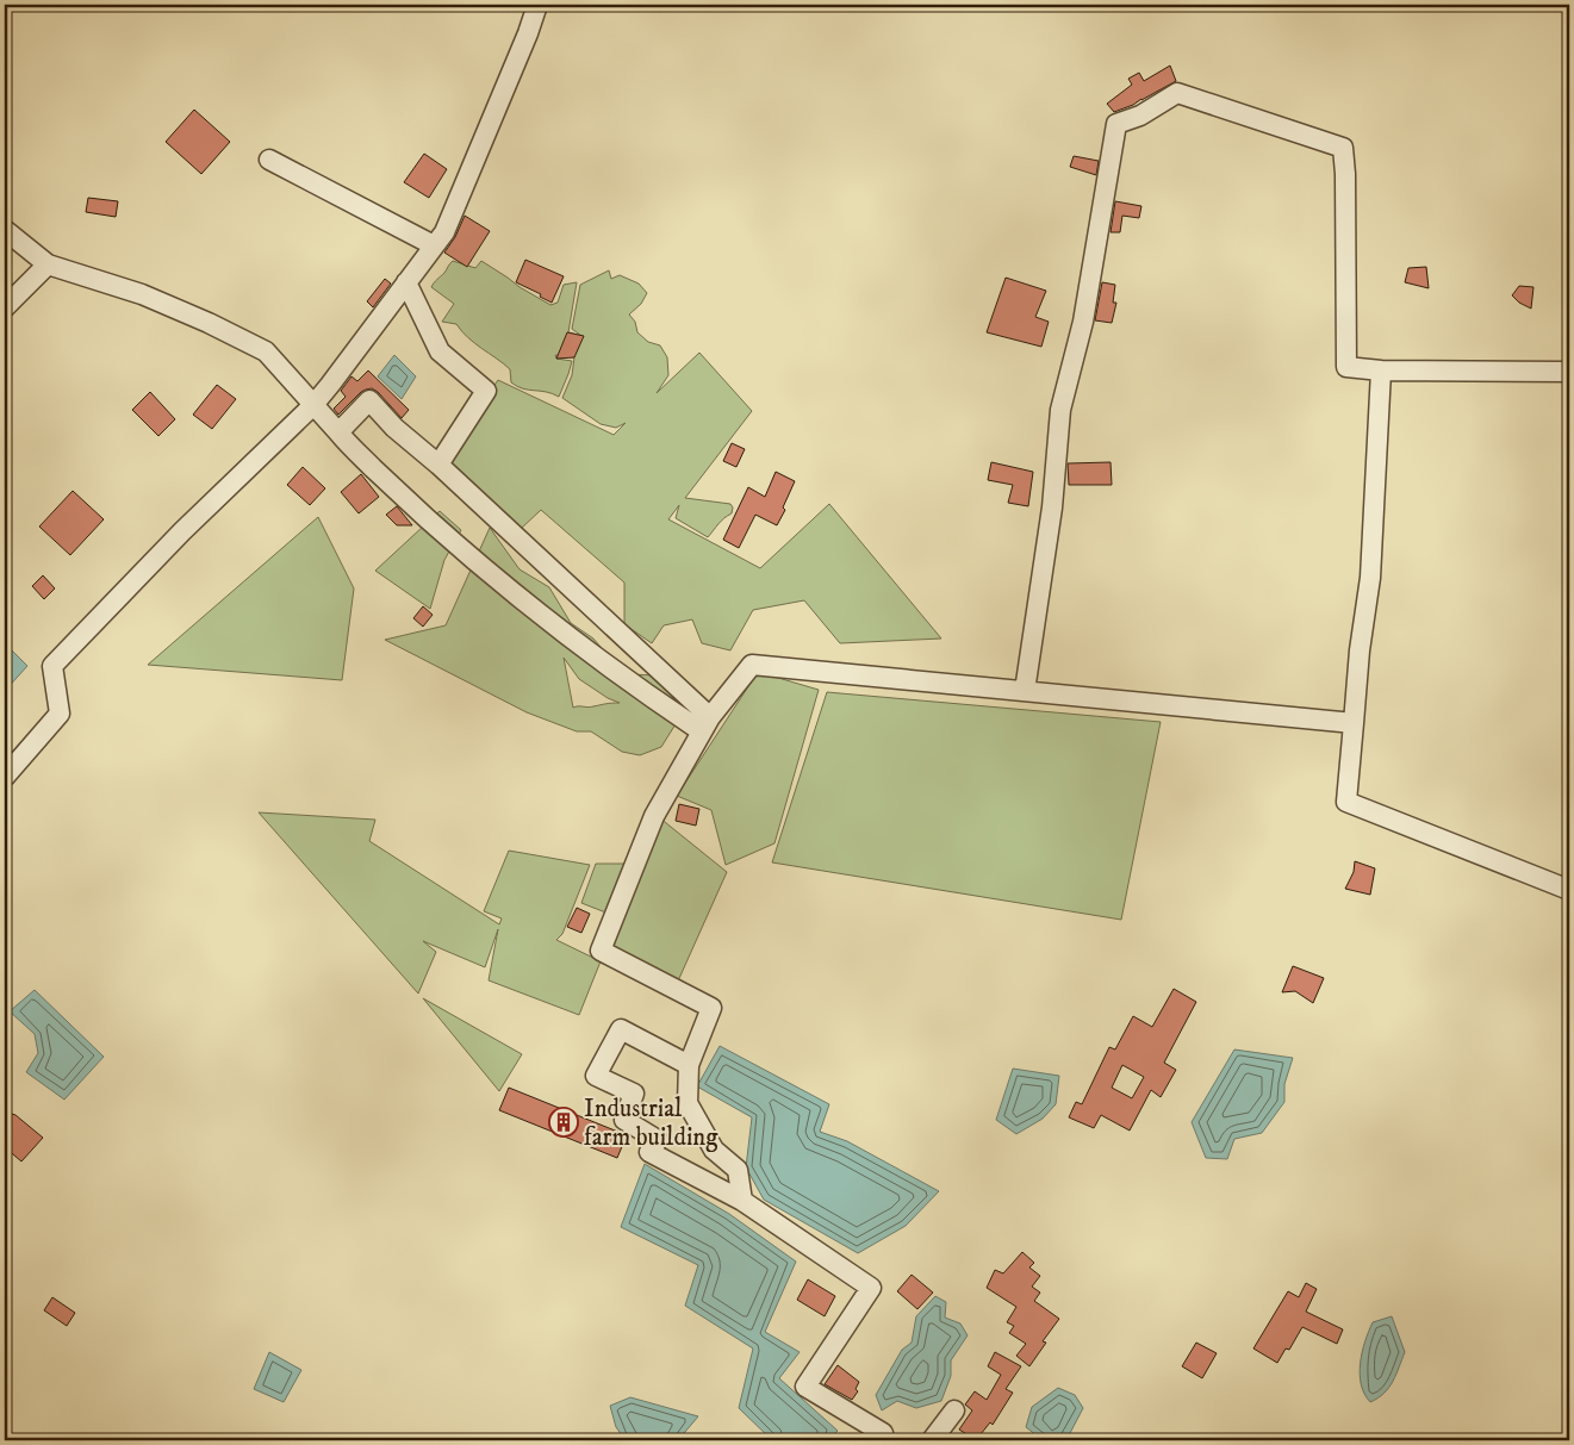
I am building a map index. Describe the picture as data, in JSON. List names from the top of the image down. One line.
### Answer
{"places":{"building":["Industrial farm building"]}}
